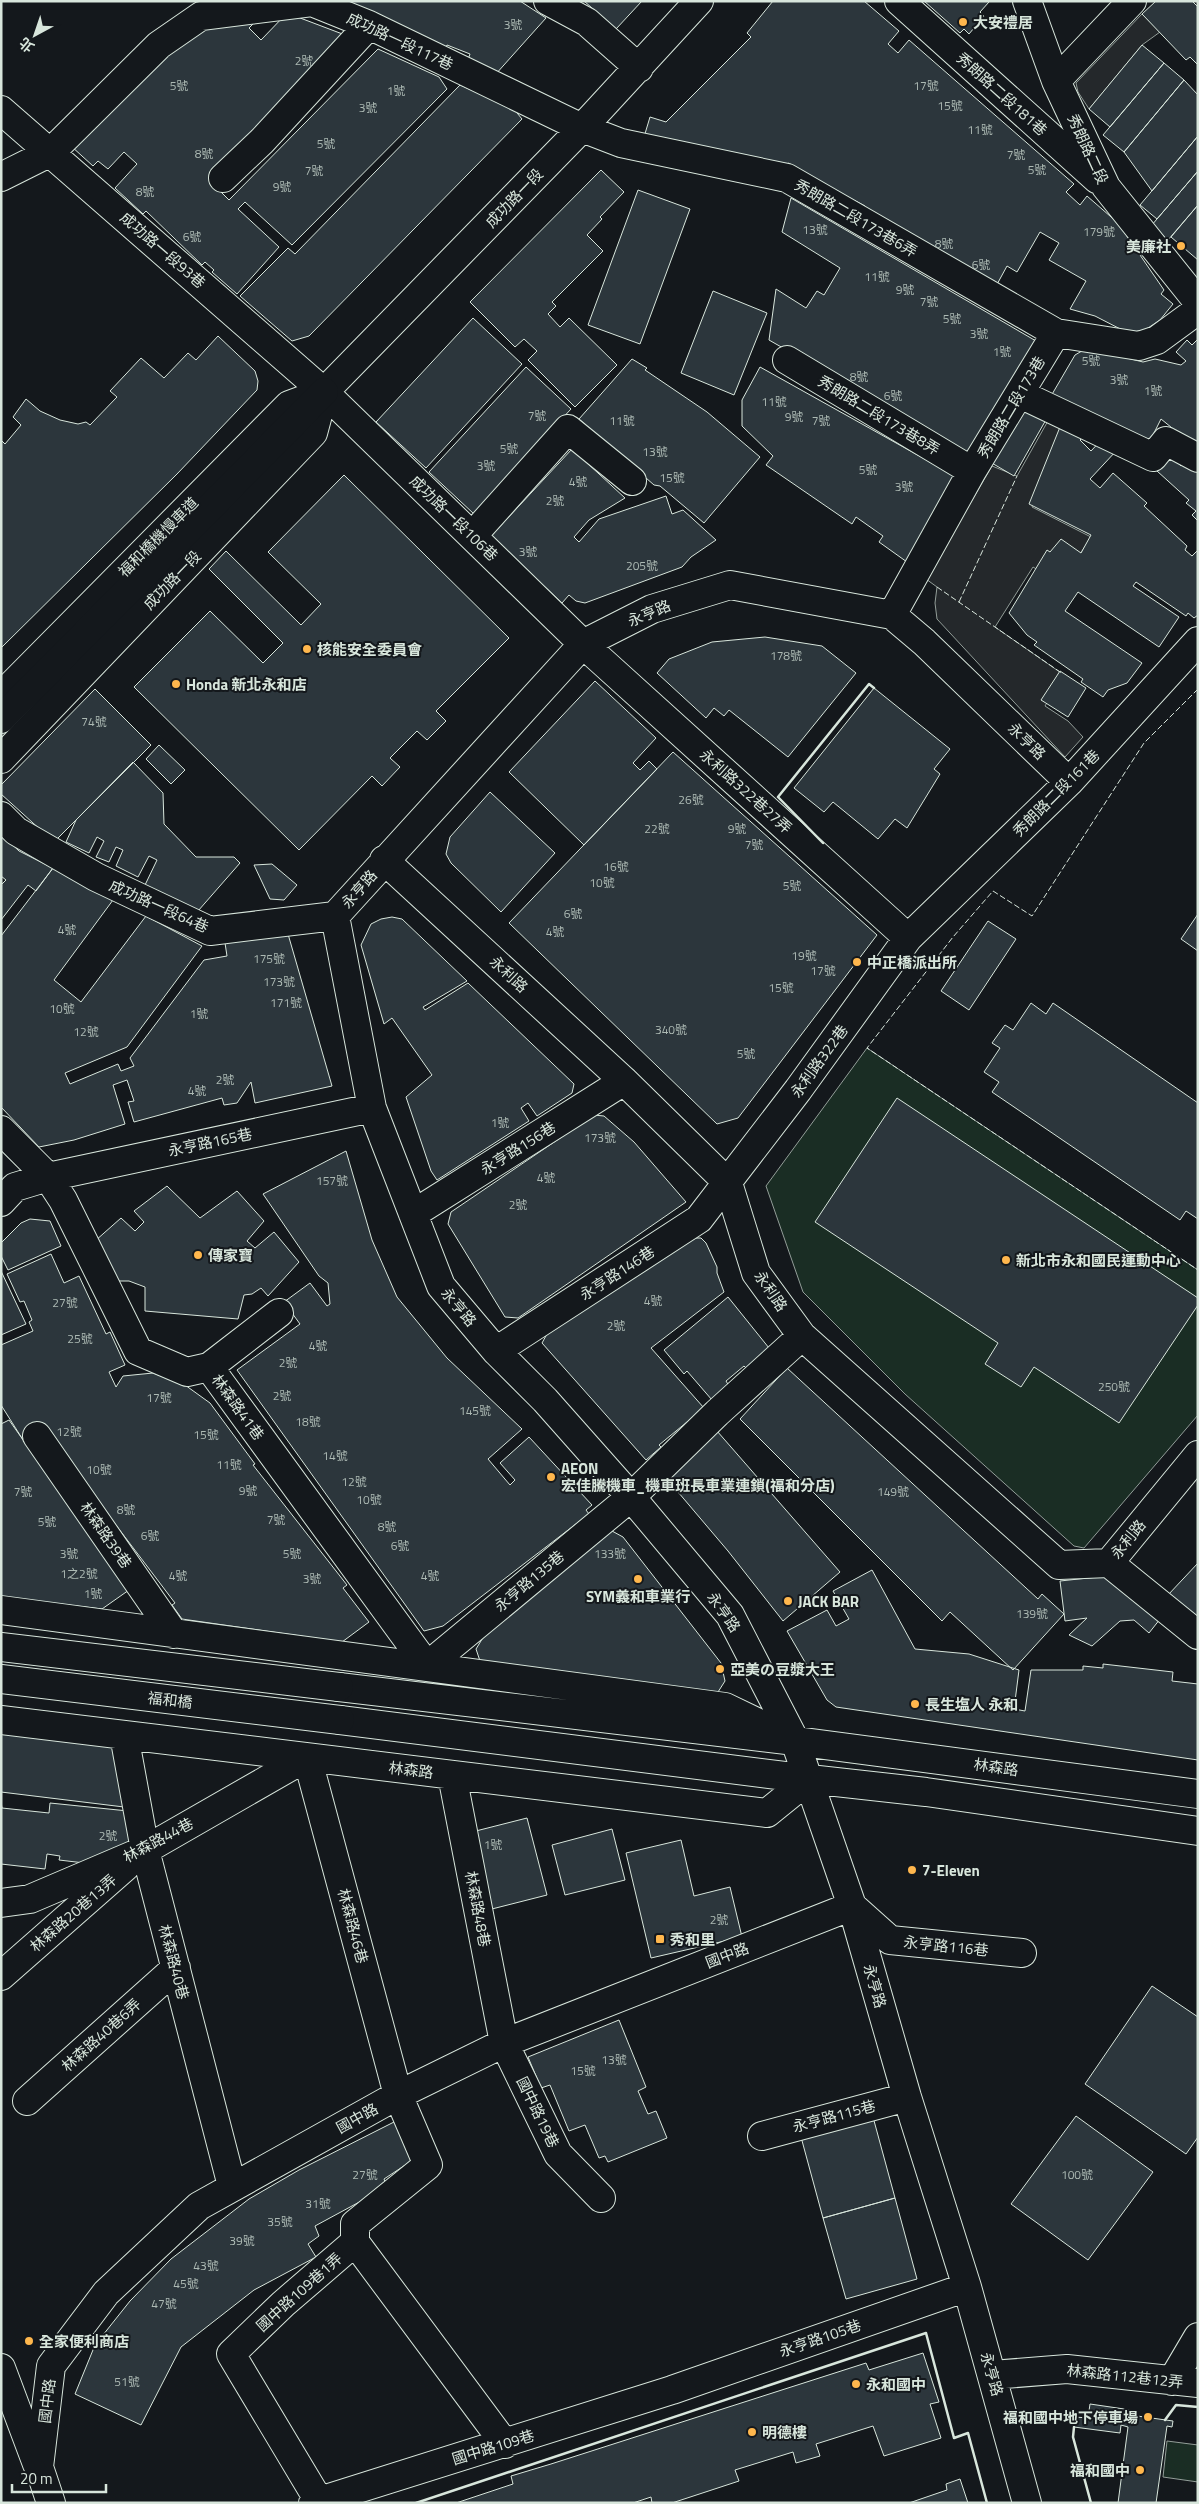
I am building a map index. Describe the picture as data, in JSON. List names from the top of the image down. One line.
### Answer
{"streets":{"street":["成功路一段117巷","秀朗路二段181巷","秀朗路二段","成功路一段","秀朗路二段173巷6弄","成功路一段93巷","秀朗路二段173巷","秀朗路二段173巷8弄","成功路一段106巷","永亨路","永利路322巷27弄","秀朗路二段161巷","成功路一段64巷","永利路","永利路322巷","永亨路165巷","永亨路156巷","永亨路146巷","林森路41巷","林森路39巷","永亨路135巷","福和橋","林森路","林森路44巷","林森路48巷","林森路20巷13弄","林森路46巷","永亨路116巷","國中路","林森路40巷","林森路40巷6弄","國中路19巷","永亨路115巷","國中路109巷1弄","永亨路105巷","林森路112巷12弄","國中路109巷"]},"crossings":[["成功路一段117巷","成功路一段"],["成功路一段117巷","秀朗路二段173巷6弄"],["成功路一段117巷","成功路一段93巷"],["秀朗路二段181巷","秀朗路二段"],["成功路一段","秀朗路二段173巷6弄"],["成功路一段","成功路一段93巷"],["成功路一段","成功路一段106巷"],["秀朗路二段173巷6弄","秀朗路二段173巷"],["成功路一段93巷","成功路一段106巷"],["秀朗路二段173巷","秀朗路二段173巷8弄"],["秀朗路二段173巷","永亨路"],["成功路一段106巷","永亨路"],["成功路一段106巷","永利路322巷27弄"],["永亨路","永利路322巷27弄"],["永亨路","秀朗路二段161巷"],["永亨路","成功路一段64巷"],["永亨路","永利路"],["永亨路","永亨路165巷"],["永亨路","永亨路156巷"],["永亨路","永亨路146巷"],["永亨路","永亨路135巷"],["永亨路","福和橋"],["永亨路","林森路"],["永亨路","永亨路116巷"],["永亨路","國中路"],["永亨路","永亨路115巷"],["永亨路","永亨路105巷"],["永亨路","林森路112巷12弄"],["永利路322巷27弄","秀朗路二段161巷"],["永利路322巷27弄","永利路322巷"],["秀朗路二段161巷","永利路322巷"],["永利路","永利路322巷"],["永利路","永亨路156巷"],["永利路","永亨路146巷"],["永利路","永亨路135巷"],["永利路322巷","永亨路146巷"],["永亨路165巷","林森路41巷"],["林森路41巷","永亨路135巷"],["林森路41巷","林森路"],["林森路39巷","林森路"],["永亨路135巷","林森路"],["福和橋","林森路"],["林森路","林森路44巷"],["林森路","林森路48巷"],["林森路","林森路46巷"],["林森路","林森路40巷"],["林森路44巷","林森路20巷13弄"],["林森路44巷","林森路46巷"],["林森路44巷","林森路40巷"],["林森路48巷","國中路"],["林森路48巷","國中路19巷"],["林森路20巷13弄","林森路40巷"],["林森路46巷","國中路"],["林森路46巷","國中路109巷1弄"],["永亨路116巷","國中路"],["國中路","林森路40巷"],["國中路","國中路19巷"],["國中路","國中路109巷1弄"],["林森路40巷","林森路40巷6弄"],["國中路109巷1弄","國中路109巷"],["永亨路105巷","國中路109巷"]],"places":{"other":["大安禮居","美廉社","核能安全委員會","Honda 新北永和店","中正橋派出所","傳家寶","新北市永和國民運動中心","AEON 宏佳騰機車_機車班長車業連鎖(福和分店)","SYM義和車業行","JACK BAR","亞美の豆漿大王","長生塩人 永和","7-Eleven","全家便利商店","永和國中","福和國中地下停車場","明德樓","福和國中"],"transit":["秀和里"]},"house_numbers":["3號","2號","5號","17號","1號","15號","3號","11號","5號","8號","7號","5號","7號","9號","8號","13號","179號","6號","8號","6號","11號","9號","7號","5號","3號","1號","5號","8號","3號","1號","6號","11號","7號","9號","11號","7號","5號","13號","3號","5號","15號","4號","3號","2號","3號","205號","178號","74號","26號","22號","9號","7號","16號","10號","5號","6號","4號","4號","19號","175號","17號","173號","15號","171號","10號","1號","340號","12號","5號","2號","4號","1號","173號","4號","157號","2號","4號","27號","2號","25號","4號","2號","250號","2號","17號","145號","18號","12號","15號","14號","11號","10號","12號","9號","7號","149號","10號","8號","7號","5號","8號","6號","6號","3號","5號","133號","1之2號","4號","4號","3號","1號","139號","2號","1號","2號","13號","15號","27號","100號","31號","35號","39號","43號","45號","47號","51號"],"scale_bar":"20 m","north":"bottom left"}
